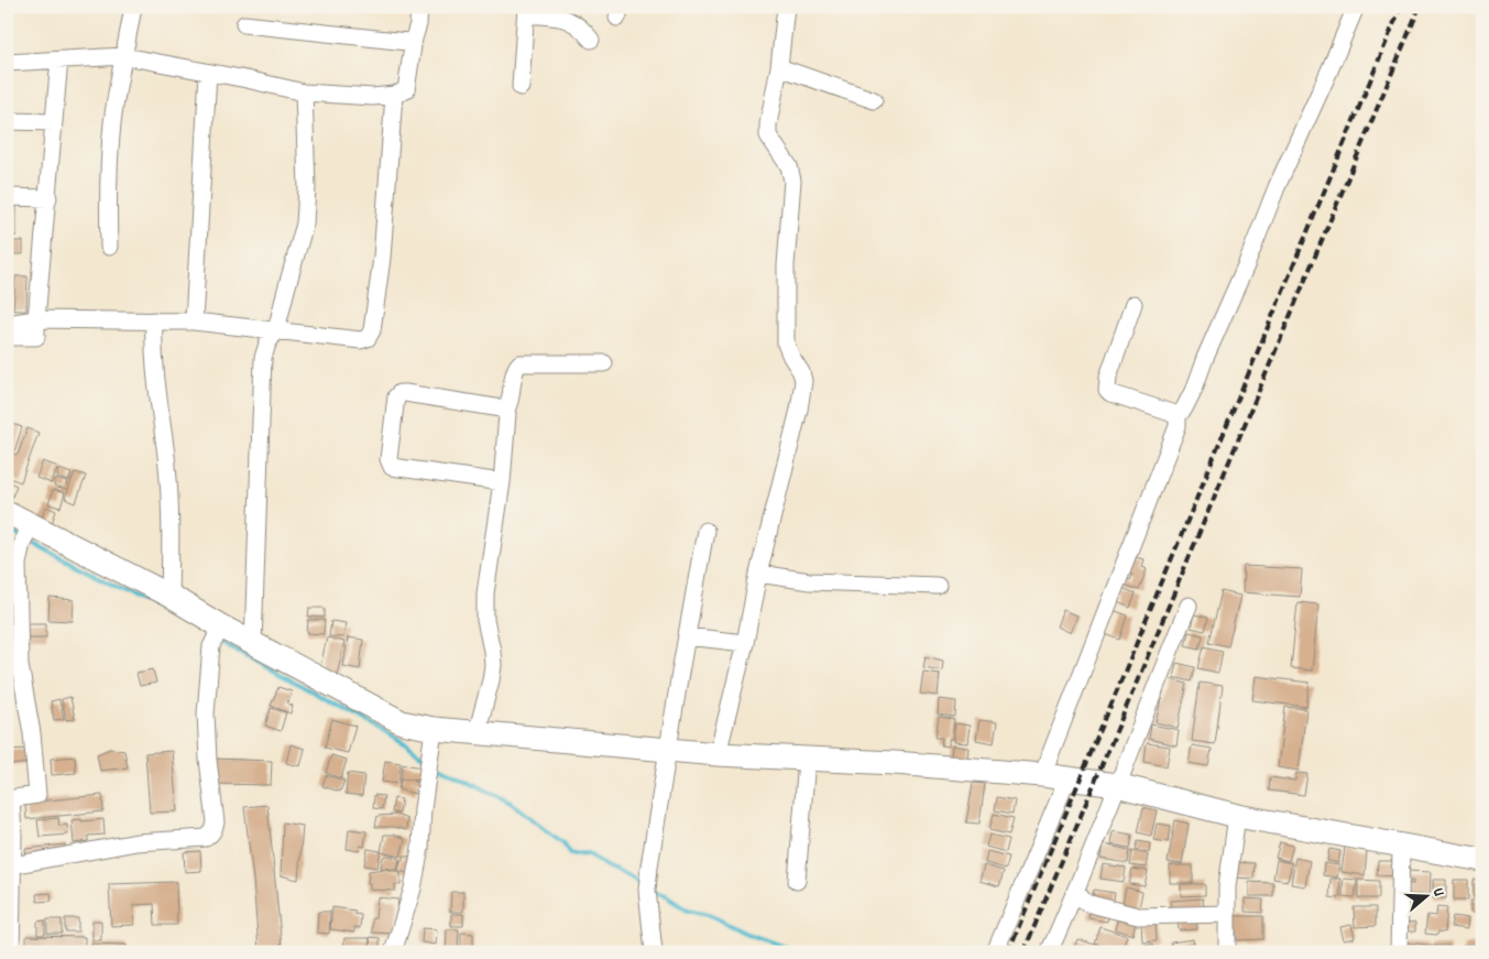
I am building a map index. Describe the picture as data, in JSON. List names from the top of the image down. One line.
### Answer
{"north":"right"}
